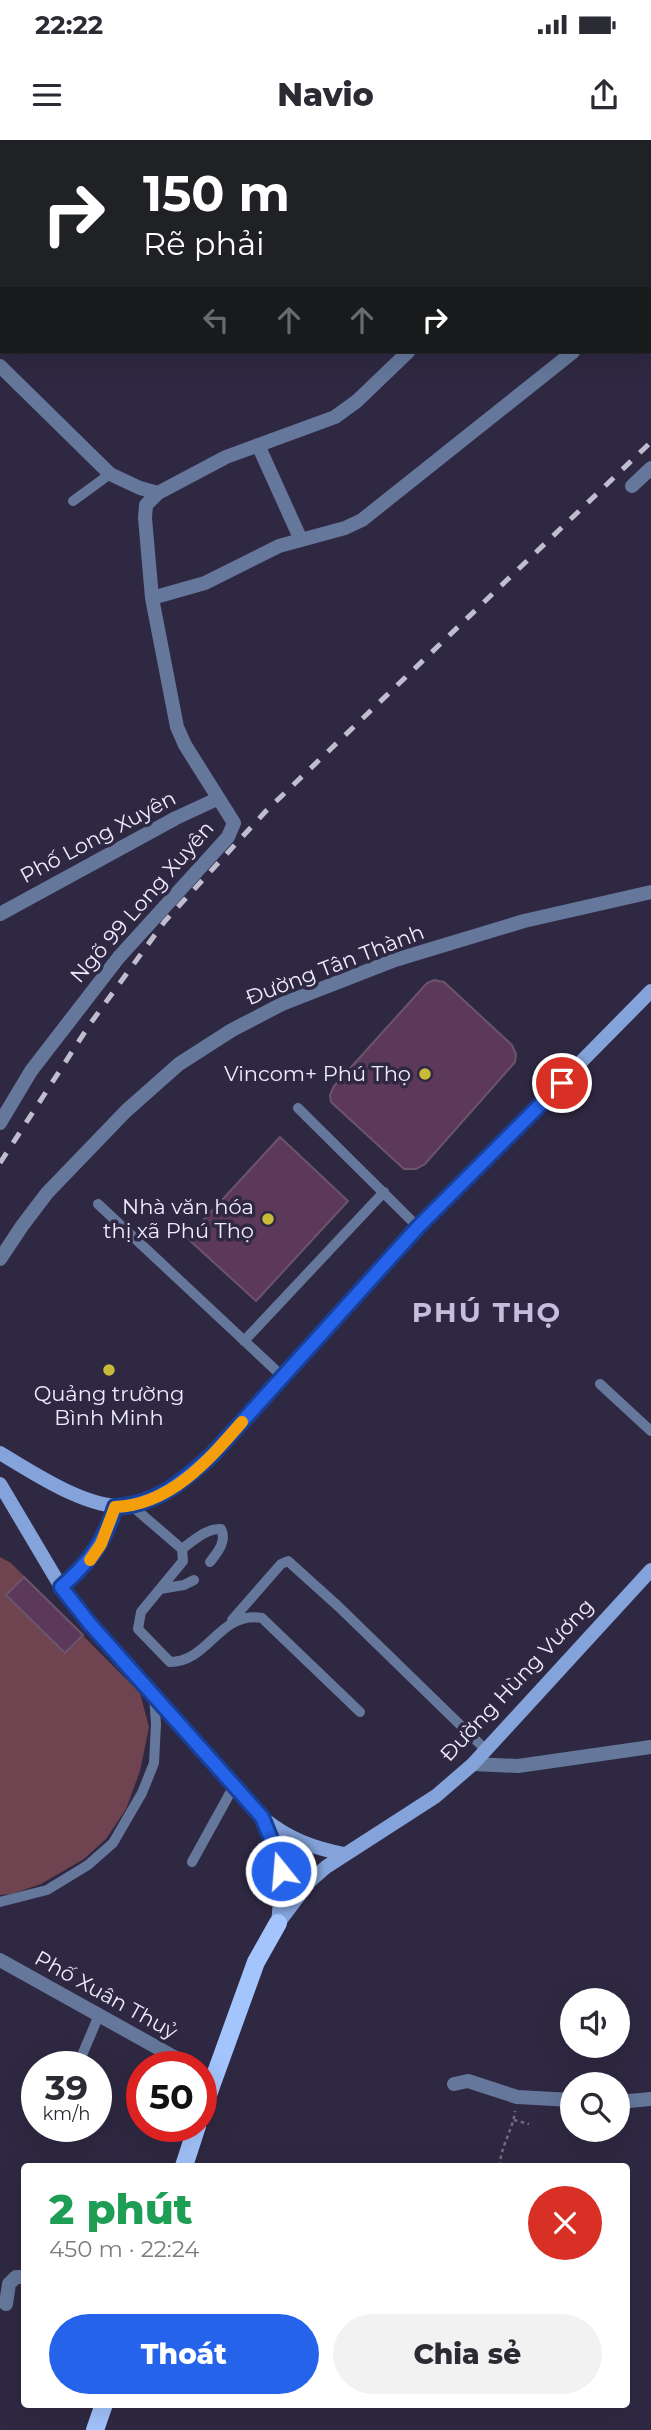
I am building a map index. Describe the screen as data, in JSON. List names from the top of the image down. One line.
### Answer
{"streets":{"main road":["Đường Hùng Vương"],"street":["Phố Long Xuyên","Ngõ 99 Long Xuyên","Đường Tân Thành","Phố Xuân Thuỷ"]},"crossings":[["Phố Long Xuyên","Ngõ 99 Long Xuyên"]],"districts":["PHÚ THỌ"],"places":["Vincom+ Phú Thọ","Nhà văn hóa thị xã Phú Thọ","Quảng trường Bình Minh"],"page":{"status":"22:22","header":"Navio","turn":["150 m","Rẽ phải"],"speed":"39 km/h","limit":"50","heading":["2 phút","450 m · 22:24"],"buttons":["Thoát","Chia sẻ"]}}
